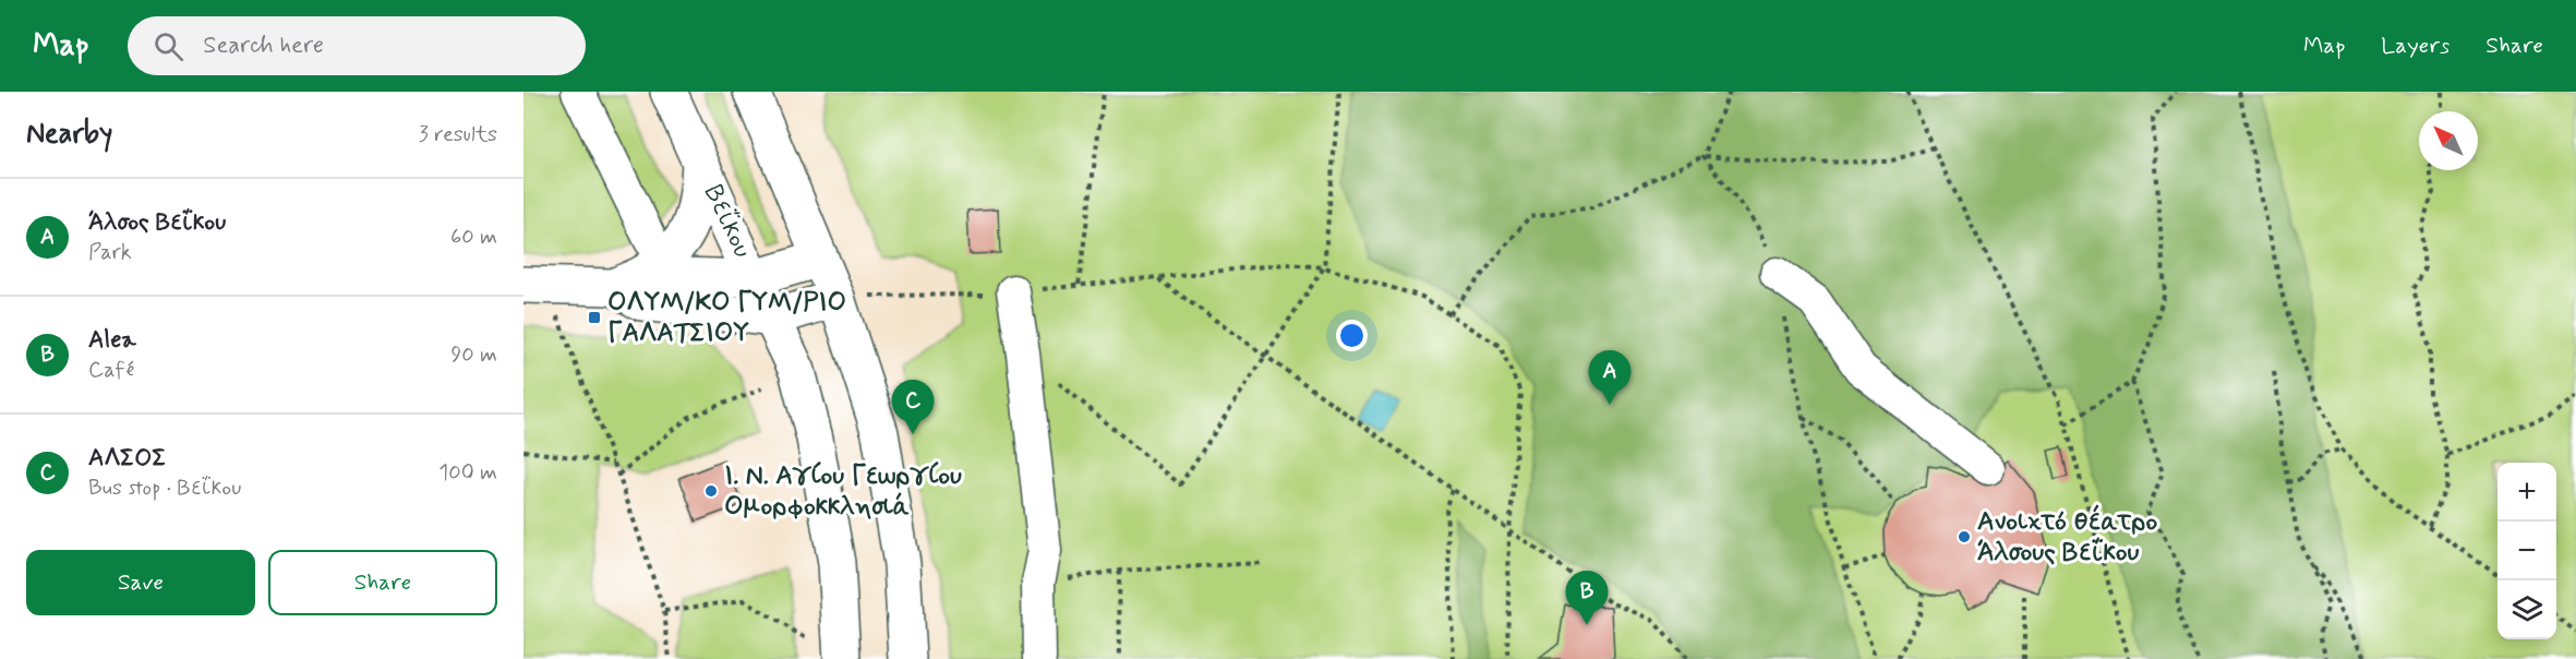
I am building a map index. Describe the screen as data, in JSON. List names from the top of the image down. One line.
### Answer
{"streets":{"main road":["Βεΐκου"]},"places":{"transit":["ΟΛΥΜ/ΚΟ ΓΥΜ/ΡΙΟ ΓΑΛΑΤΣΙΟΥ"],"other":["Ι. Ν. Αγίου Γεωργίου Ομορφοκκλησιά","Ανοιχτό θέατρο Άλσους Βεΐκου"]},"north":"top left","page":{"header":"Map","search":"Search here","nav":["Map","Layers","Share"],"heading":["Nearby","3 results"],"list":[{"mark":"A","name":"Άλσος Βεΐκου","note":"Park","value":"60 m"},{"mark":"B","name":"Alea","note":"Café","value":"90 m"},{"mark":"C","name":"ΑΛΣΟΣ","note":"Bus stop · Βεΐκου","value":"100 m"}],"pins":["A","C","B"],"map_buttons":["+","−"],"buttons":["Save","Share"]}}
